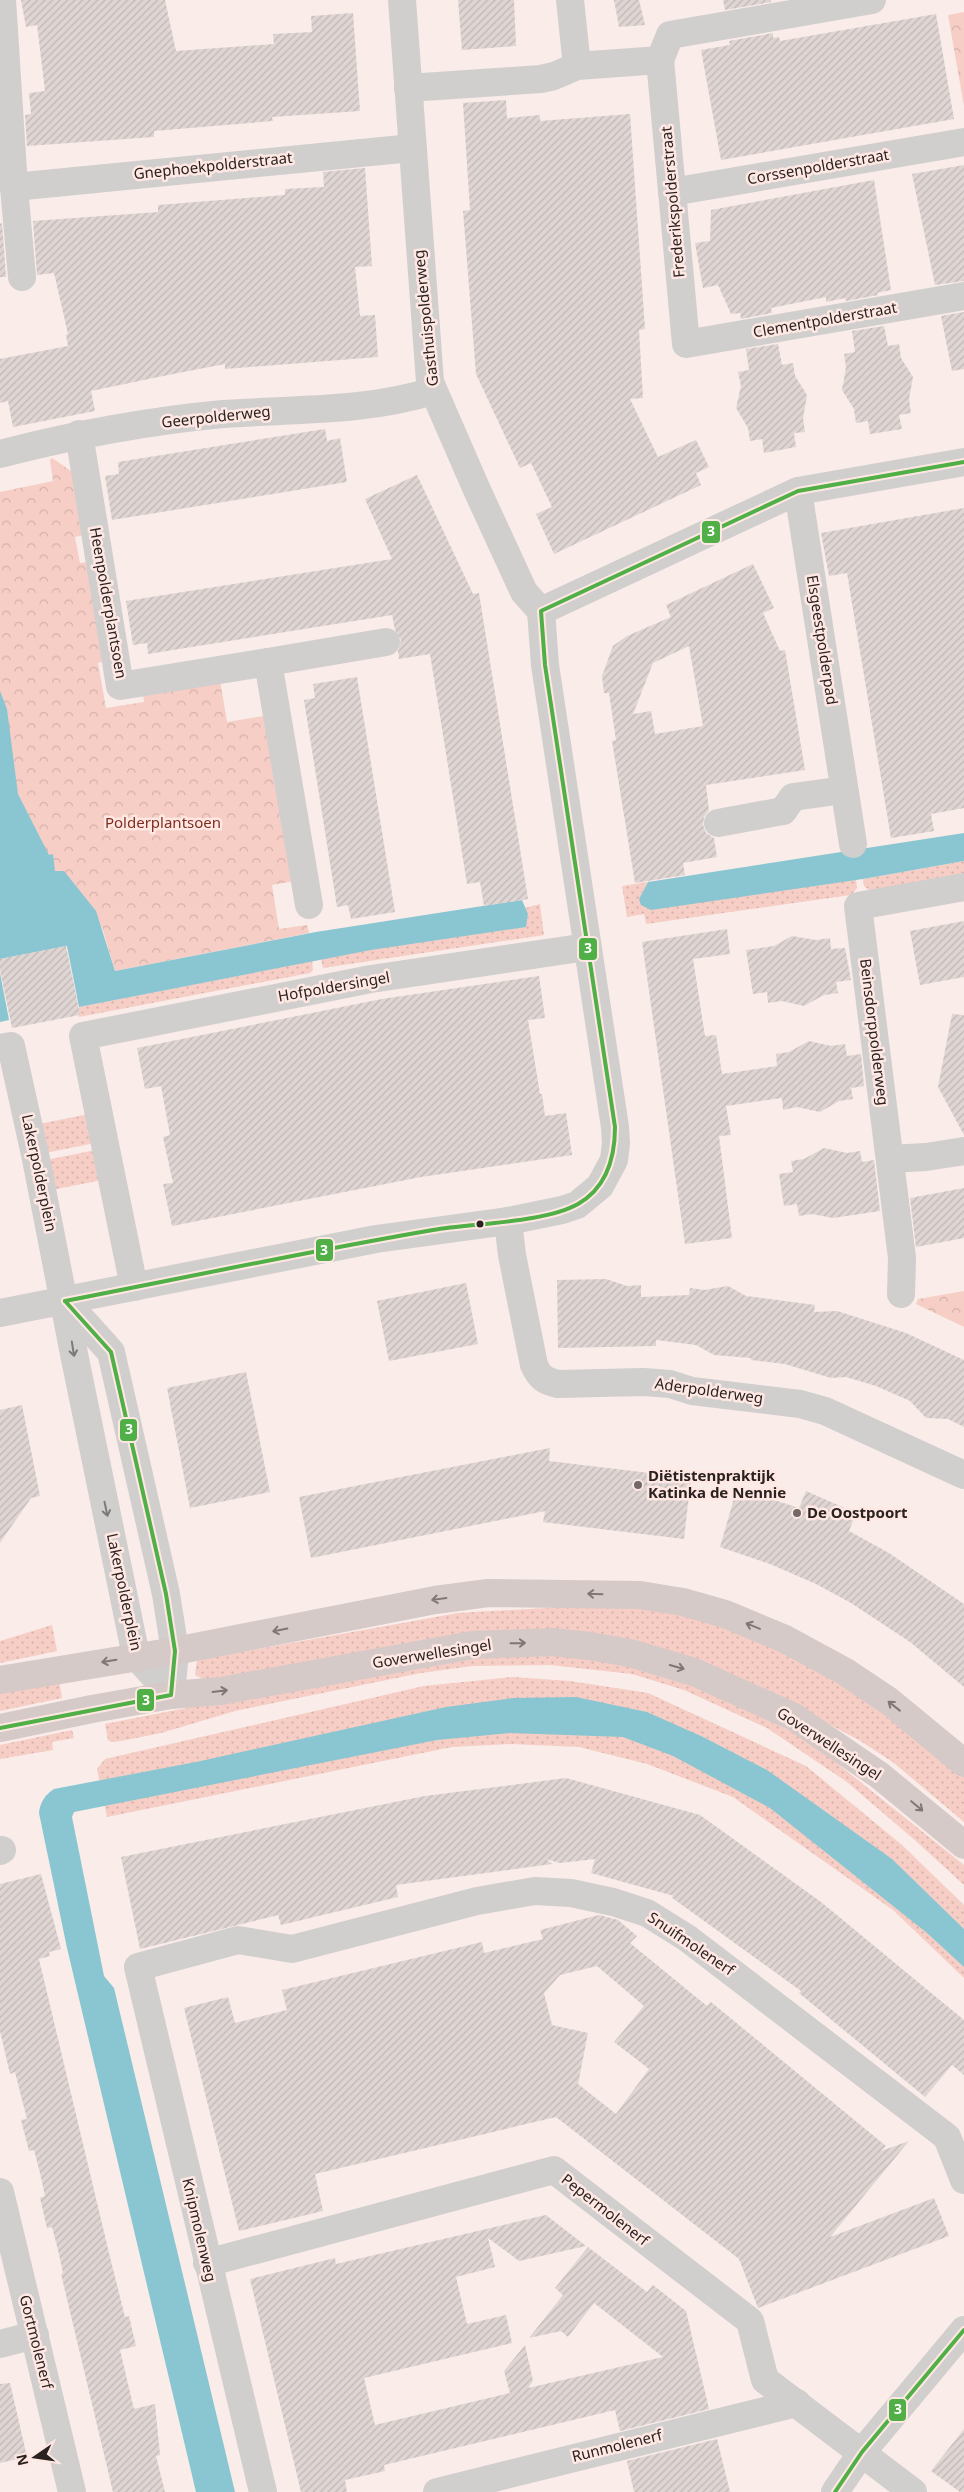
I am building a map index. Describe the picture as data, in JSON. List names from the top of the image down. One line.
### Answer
{"streets":{"main road":["Goverwellesingel"],"street":["Gnephoekpolderstraat","Corssenpolderstraat","Frederikspolderstraat","Gasthuispolderweg","Clementpolderstraat","Geerpolderweg","Heenpolderplantsoen","Elsgeestpolderpad","Hofpoldersingel","Beinsdorppolderweg","Lakerpolderplein","Aderpolderweg","Snuifmolenerf","Pepermolenerf","Knipmolenweg","Gortmolenerf","Runmolenerf"]},"crossings":[["Gnephoekpolderstraat","Gasthuispolderweg"],["Corssenpolderstraat","Frederikspolderstraat"],["Frederikspolderstraat","Clementpolderstraat"],["Gasthuispolderweg","Geerpolderweg"],["Geerpolderweg","Heenpolderplantsoen"],["Lakerpolderplein","Goverwellesingel"],["Snuifmolenerf","Knipmolenweg"],["Pepermolenerf","Knipmolenweg"],["Pepermolenerf","Runmolenerf"]],"parks":["Polderplantsoen"],"places":["Diëtistenpraktijk Katinka de Nennie","De Oostpoort"],"lines":["transit line 3"],"north":"left"}
